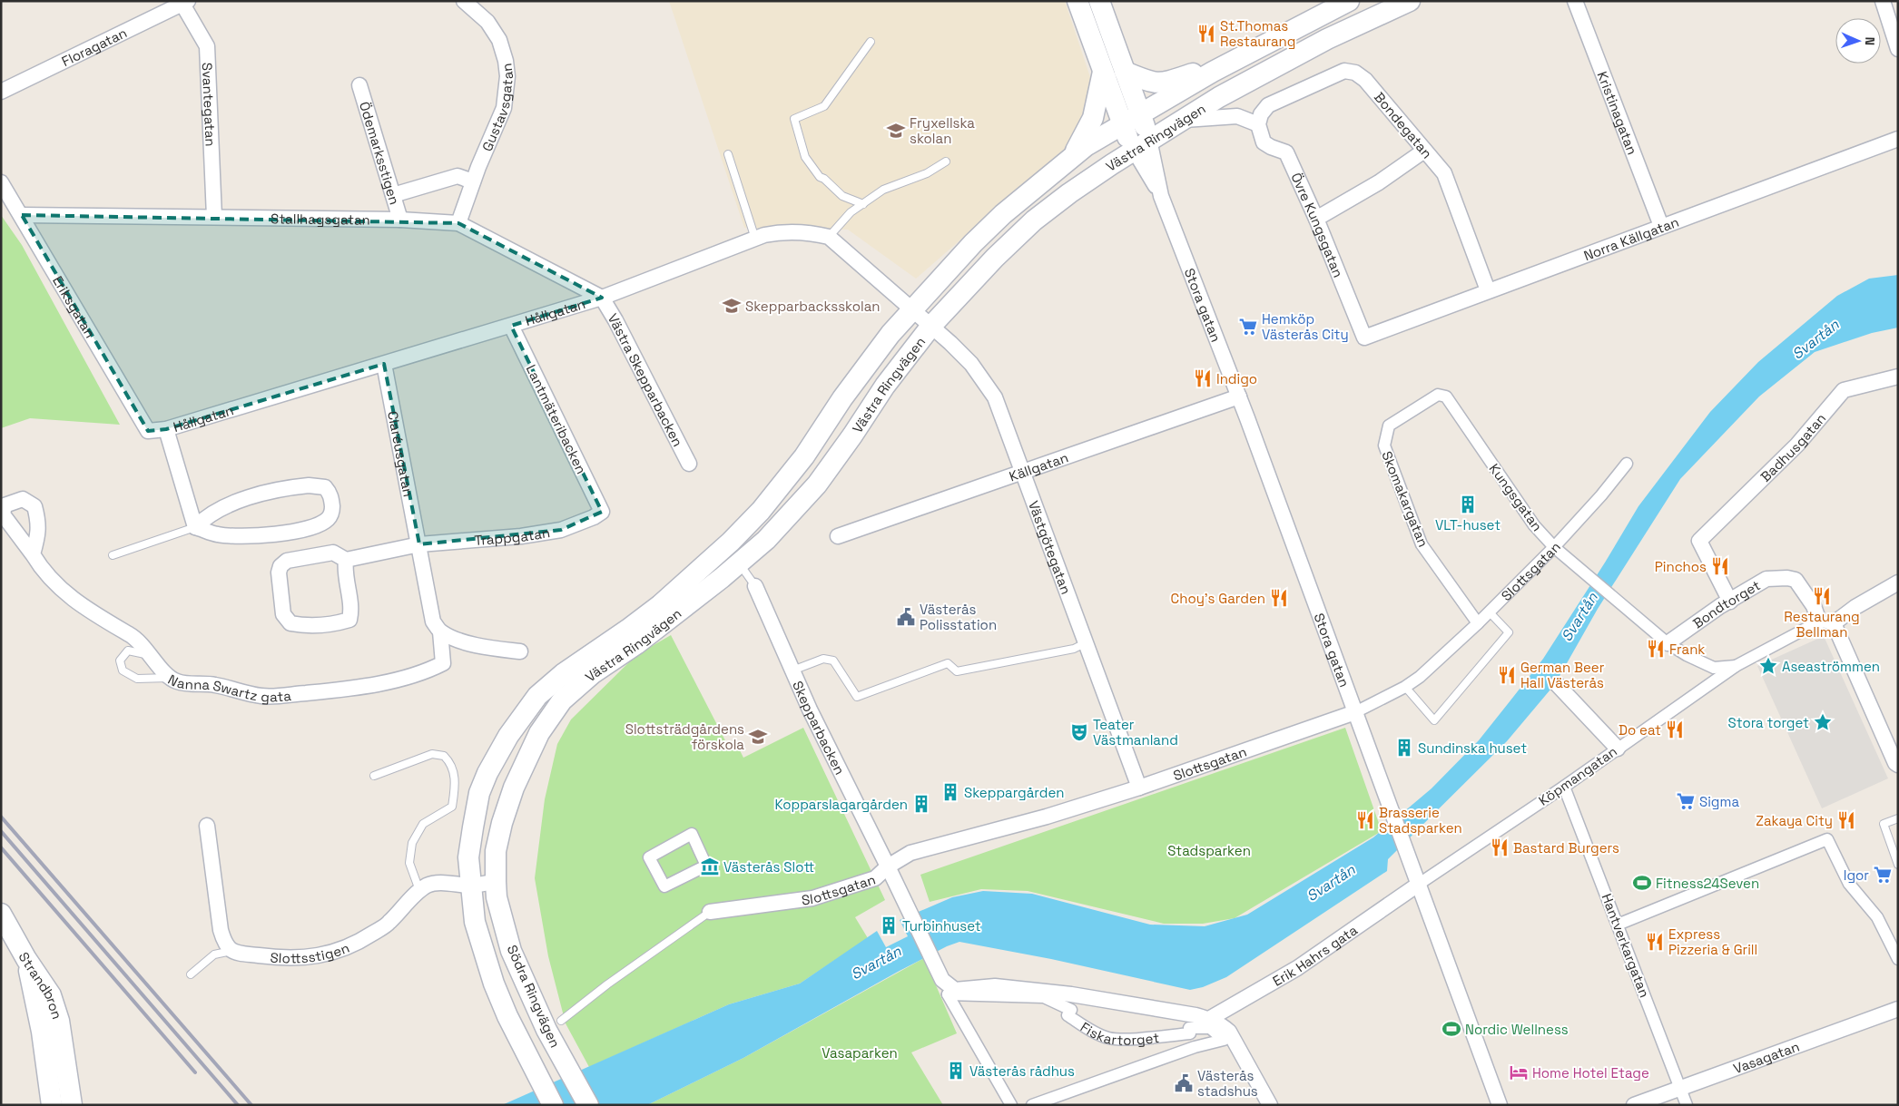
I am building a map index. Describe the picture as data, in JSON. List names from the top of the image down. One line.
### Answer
{"streets":{"main road":["Västra Ringvägen","Stora gatan","Södra Ringvägen","Strandbron"],"street":["Floragatan","Svantegatan","Gustavsgatan","Kristinagatan","Bondegatan","Ödemarksstigen","Stallhagsgatan","Övre Kungsgatan","Norra Källgatan","Eriksgatan","Hållgatan","Västra Skepparbacken","Lantmäteribacken","Badhusgatan","Claréusgatan","Källgatan","Kungsgatan","Skomakargatan","Trappgatan","Västgötegatan","Slottsgatan","Bondtorget","Nanna Swartz gata","Skepparbacken","Köpmangatan","Hantverkargatan","Slottsstigen","Erik Hahrs gata","Fiskartorget","Vasagatan"]},"crossings":[["Floragatan","Svantegatan"],["Svantegatan","Stallhagsgatan"],["Gustavsgatan","Stallhagsgatan"],["Kristinagatan","Norra Källgatan"],["Bondegatan","Övre Kungsgatan"],["Bondegatan","Norra Källgatan"],["Västra Ringvägen","Stora gatan"],["Västra Ringvägen","Hållgatan"],["Västra Ringvägen","Västgötegatan"],["Västra Ringvägen","Slottsstigen"],["Västra Ringvägen","Södra Ringvägen"],["Ödemarksstigen","Stallhagsgatan"],["Stallhagsgatan","Eriksgatan"],["Stallhagsgatan","Hållgatan"],["Stallhagsgatan","Västra Skepparbacken"],["Övre Kungsgatan","Norra Källgatan"],["Stora gatan","Källgatan"],["Stora gatan","Slottsgatan"],["Stora gatan","Köpmangatan"],["Stora gatan","Erik Hahrs gata"],["Eriksgatan","Hållgatan"],["Hållgatan","Västra Skepparbacken"],["Hållgatan","Lantmäteribacken"],["Hållgatan","Claréusgatan"],["Hållgatan","Västgötegatan"],["Lantmäteribacken","Trappgatan"],["Badhusgatan","Bondtorget"],["Claréusgatan","Trappgatan"],["Claréusgatan","Nanna Swartz gata"],["Källgatan","Västgötegatan"],["Kungsgatan","Skomakargatan"],["Kungsgatan","Slottsgatan"],["Kungsgatan","Bondtorget"],["Kungsgatan","Köpmangatan"],["Skomakargatan","Slottsgatan"],["Västgötegatan","Slottsgatan"],["Slottsgatan","Skepparbacken"],["Skepparbacken","Fiskartorget"],["Köpmangatan","Hantverkargatan"],["Köpmangatan","Erik Hahrs gata"],["Hantverkargatan","Vasagatan"],["Slottsstigen","Södra Ringvägen"],["Erik Hahrs gata","Fiskartorget"]],"water":["Svartån"],"parks":["Stadsparken","Vasaparken"],"places":{"restaurant":["St.Thomas Restaurang","Indigo","Pinchos","Restaurang Bellman","Choy's Garden","Frank","German Beer Hall Västerås","Do eat","Brasserie Stadsparken","Zakaya City","Bastard Burgers","Express Pizzeria & Grill"],"school or university":["Fryxellska skolan","Skepparbacksskolan","Slottsträdgårdens förskola"],"supermarket":["Hemköp Västerås City","Sigma","Igor"],"building":["VLT-huset","Sundinska huset","Skeppargården","Kopparslagargården","Turbinhuset","Västerås rådhus"],"public building":["Västerås Polisstation","Västerås stadshus"],"place":["Aseaströmmen","Stora torget"],"theatre":["Teater Västmanland"],"museum":["Västerås Slott"],"sports":["Fitness24Seven","Nordic Wellness"],"hotel":["Home Hotel Etage"]},"north":"right"}
